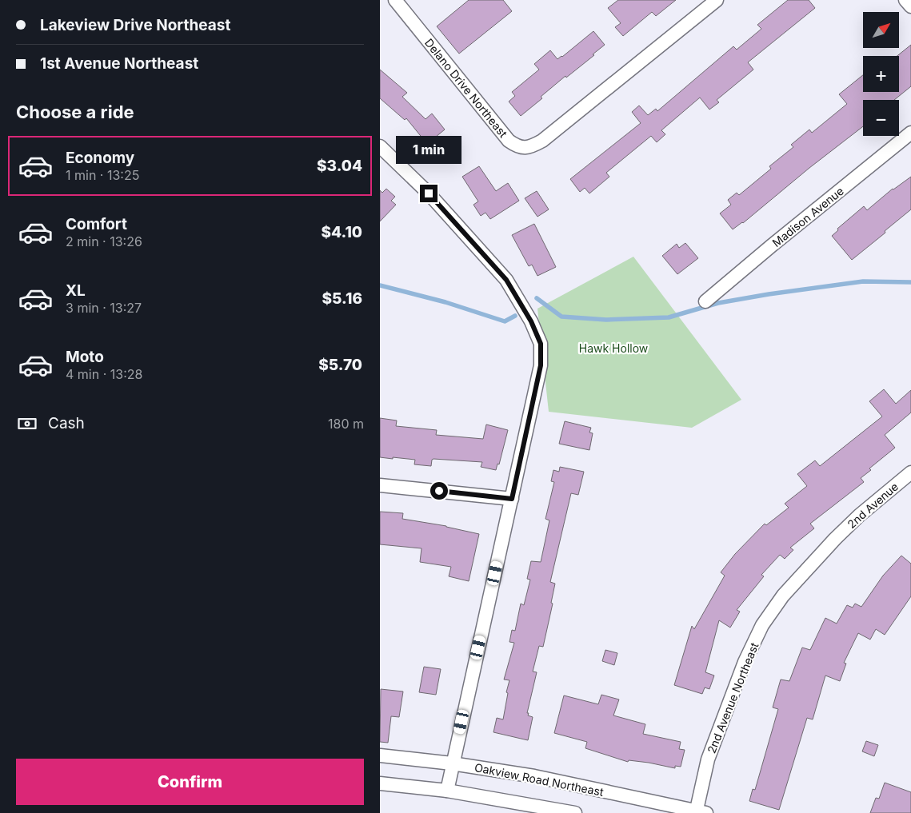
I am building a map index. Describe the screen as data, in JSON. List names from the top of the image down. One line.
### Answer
{"streets":{"street":["Delano Drive Northeast","Madison Avenue","2nd Avenue","2nd Avenue Northeast","Oakview Road Northeast"]},"crossings":[["2nd Avenue","2nd Avenue Northeast"],["2nd Avenue Northeast","Oakview Road Northeast"]],"parks":["Hawk Hollow"],"north":"top right","page":{"banner":["Lakeview Drive Northeast","1st Avenue Northeast"],"map_buttons":["+","−"],"heading":"Choose a ride","list":[{"name":"Economy","note":"1 min · 13:25","value":"$3.04"},{"name":"Comfort","note":"2 min · 13:26","value":"$4.10"},{"name":"XL","note":"3 min · 13:27","value":"$5.16"},{"name":"Moto","note":"4 min · 13:28","value":"$5.70"}],"bubble":"1 min","pay":["Cash","180 m"],"buttons":"Confirm"}}
